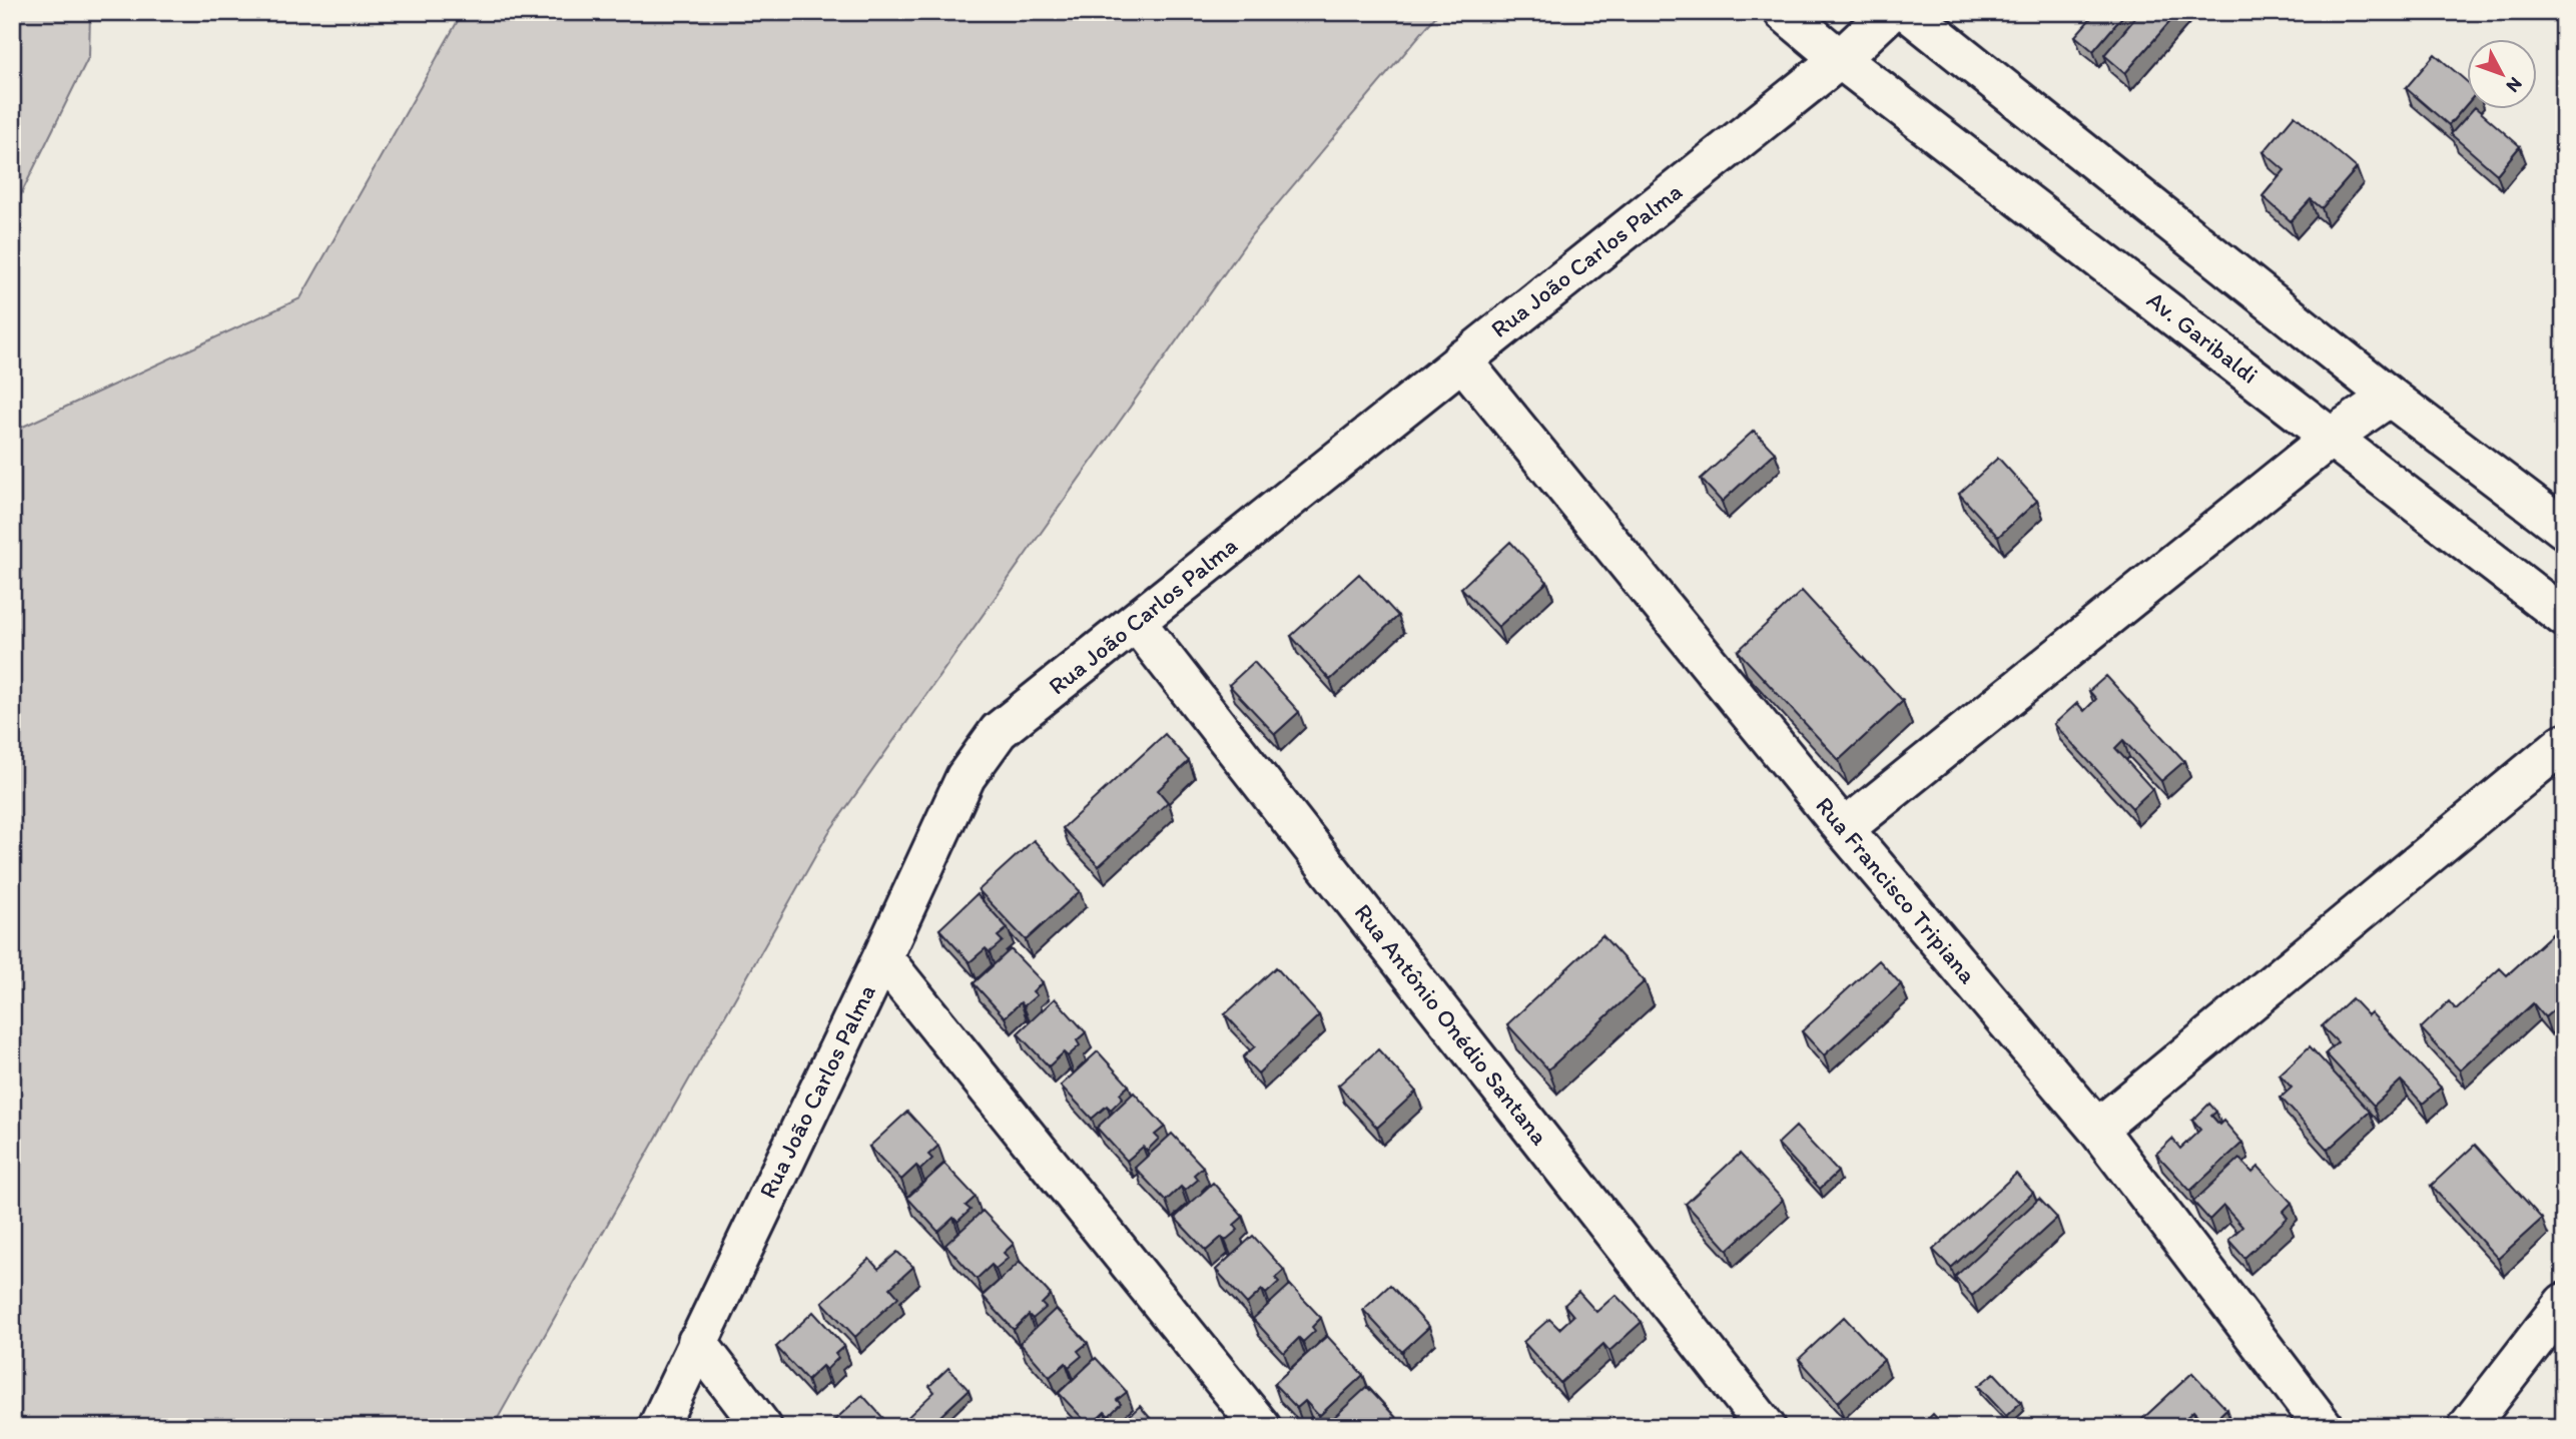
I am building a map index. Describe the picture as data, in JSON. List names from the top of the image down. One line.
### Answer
{"streets":{"street":["Rua João Carlos Palma","Av. Garibaldi","Rua Francisco Tripiana","Rua Antônio Onédio Santana"]},"crossings":[["Rua João Carlos Palma","Av. Garibaldi"],["Rua João Carlos Palma","Rua Francisco Tripiana"],["Rua João Carlos Palma","Rua Antônio Onédio Santana"]],"north":"bottom right"}
